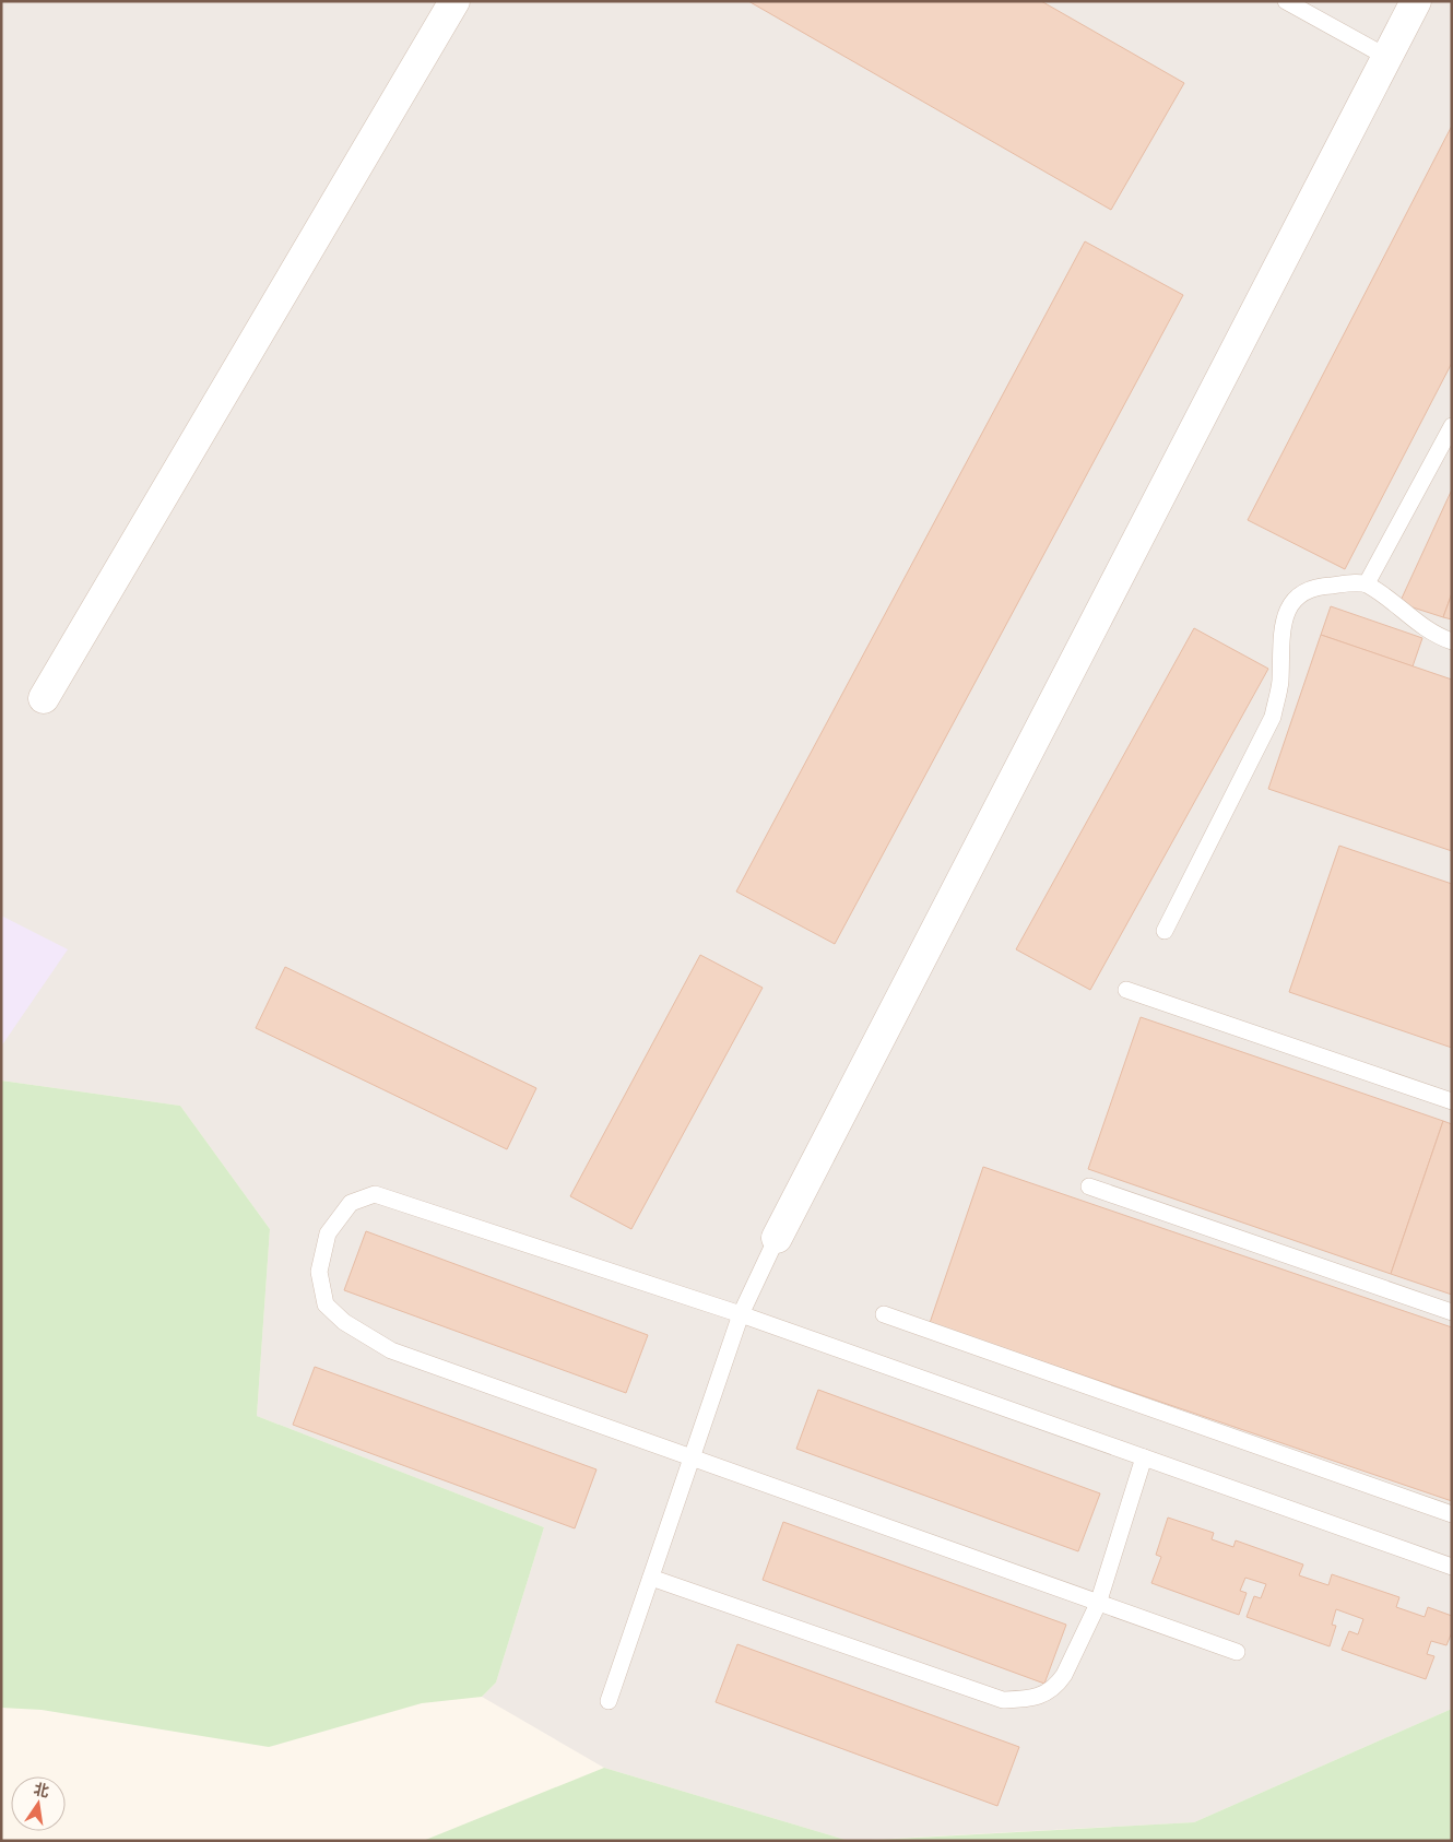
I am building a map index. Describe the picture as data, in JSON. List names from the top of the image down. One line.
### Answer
{"north":"top"}
